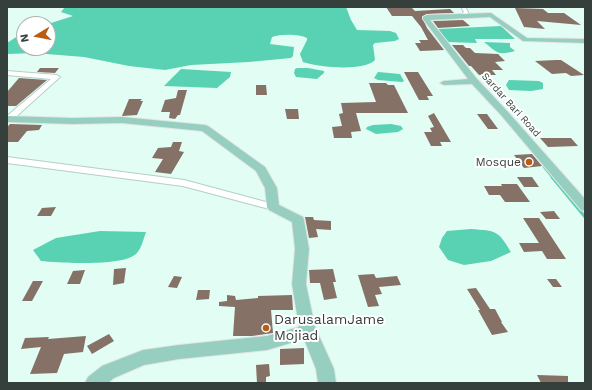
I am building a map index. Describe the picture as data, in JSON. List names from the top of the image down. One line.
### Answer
{"streets":{"main road":["Sardar Bari Road"]},"places":["Mosque","DarusalamJame Mojiad"],"north":"left"}
